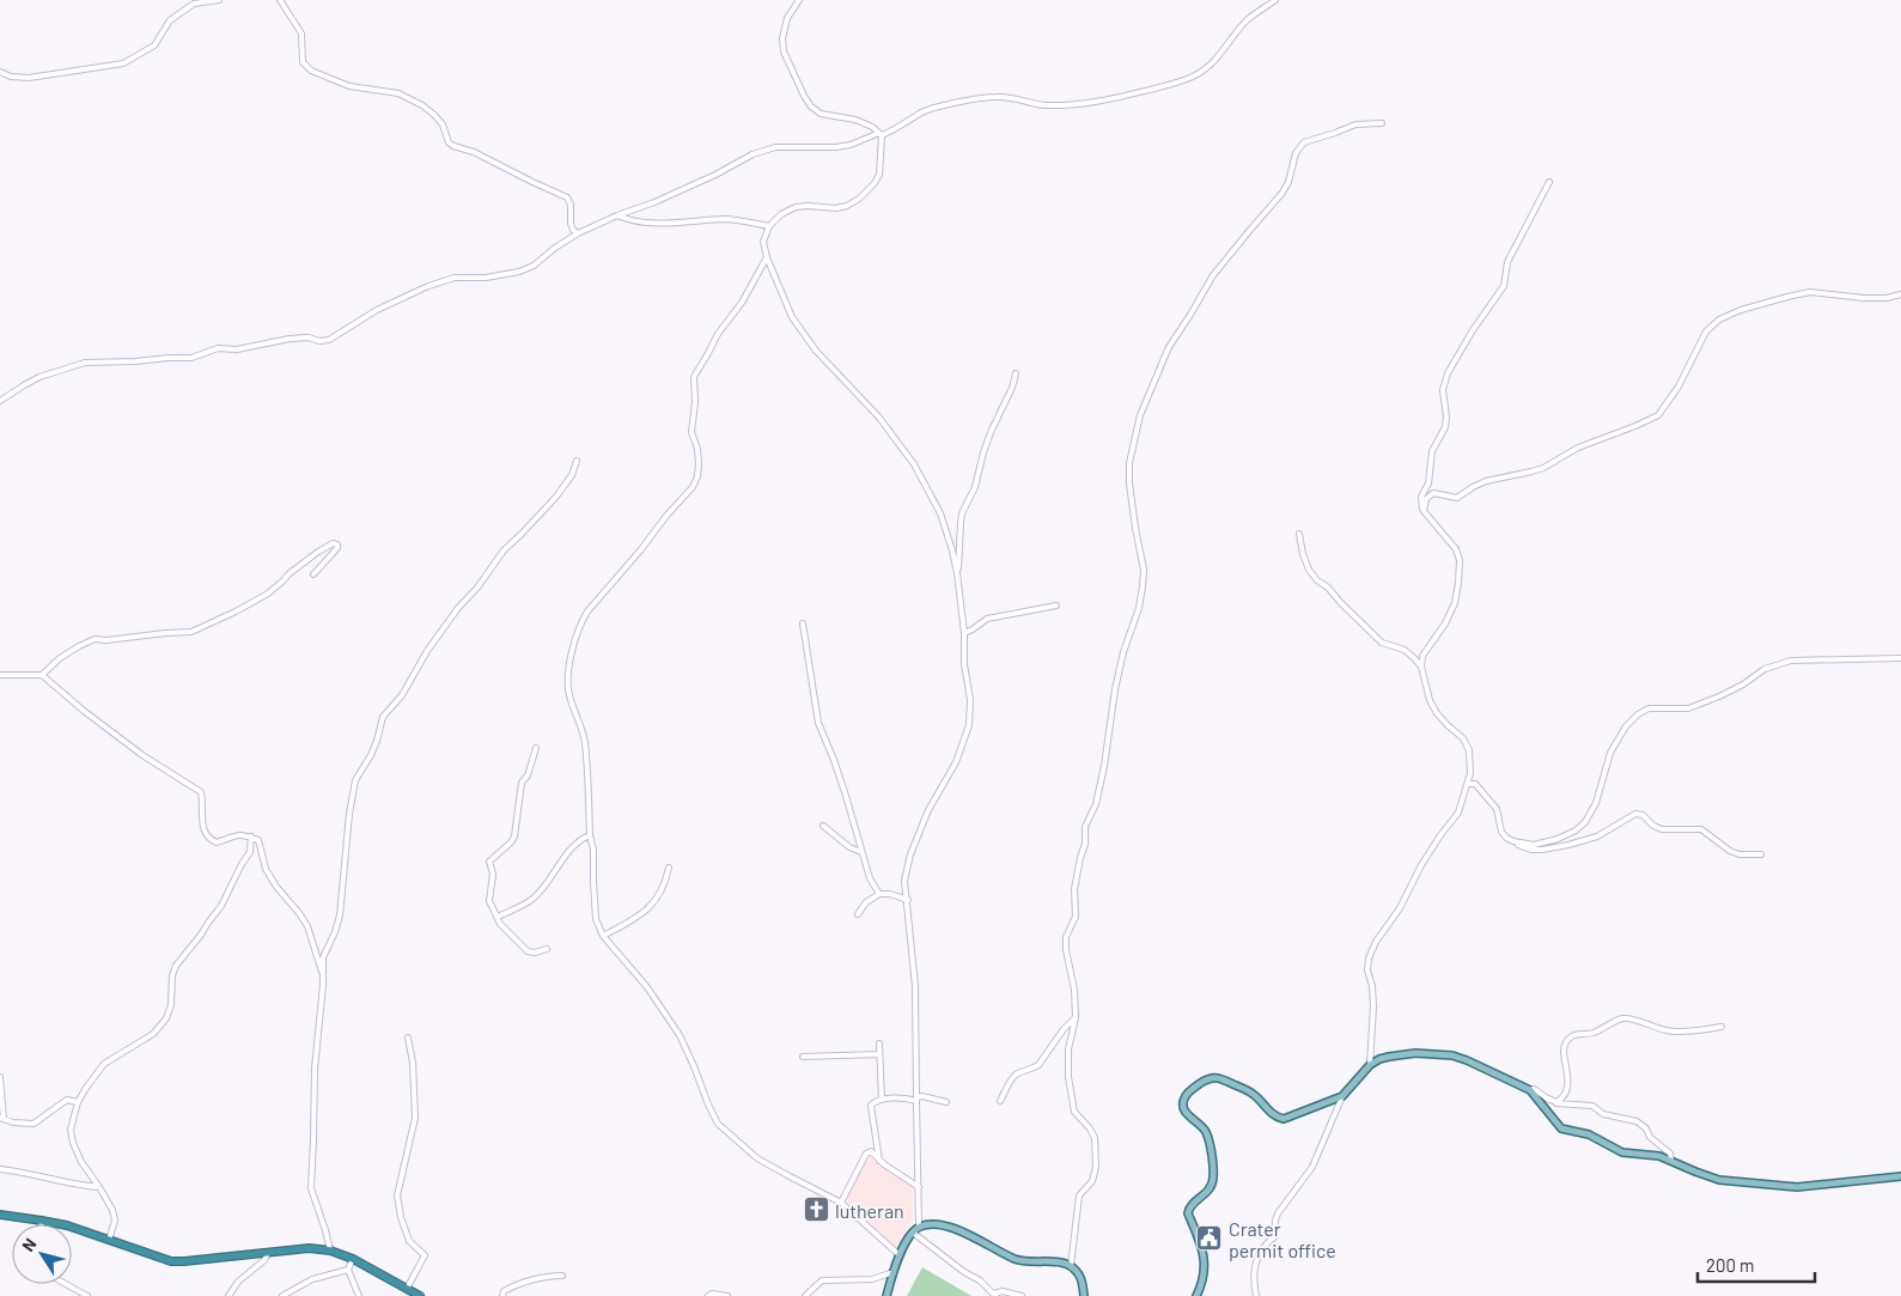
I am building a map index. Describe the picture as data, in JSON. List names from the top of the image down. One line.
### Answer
{"places":{"church":["lutheran"],"public building":["Crater permit office"]},"scale_bar":"200 m","north":"top left"}
